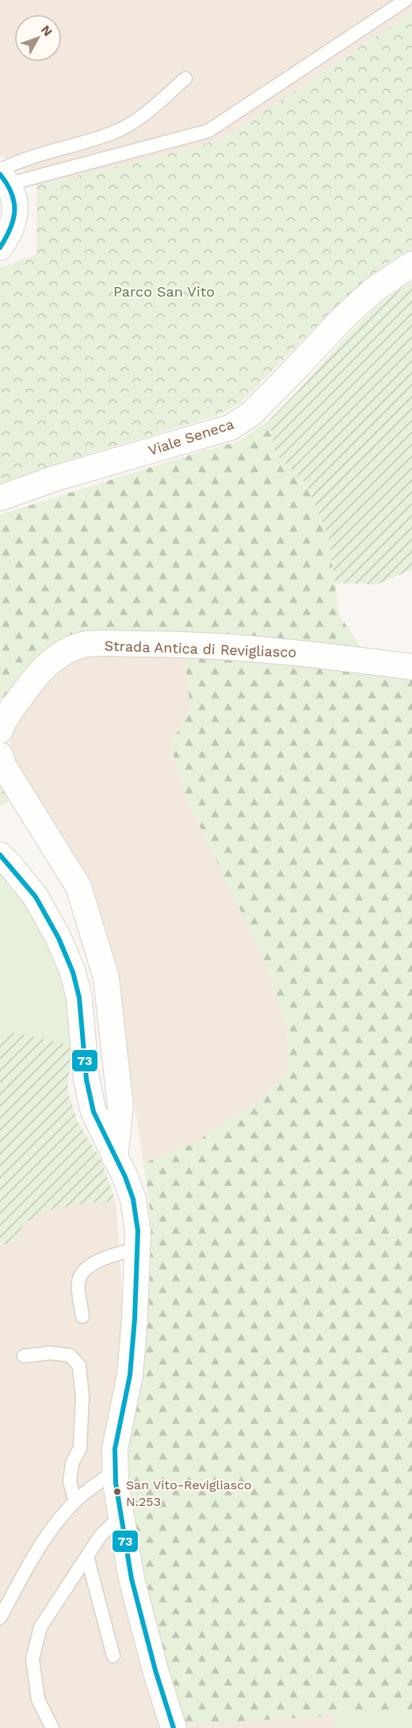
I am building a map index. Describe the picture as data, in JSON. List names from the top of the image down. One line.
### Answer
{"streets":{"street":["Viale Seneca","Strada Antica di Revigliasco"]},"parks":["Parco San Vito"],"places":["San Vito-Revigliasco N.253"],"lines":["transit line 73"],"north":"top right"}
